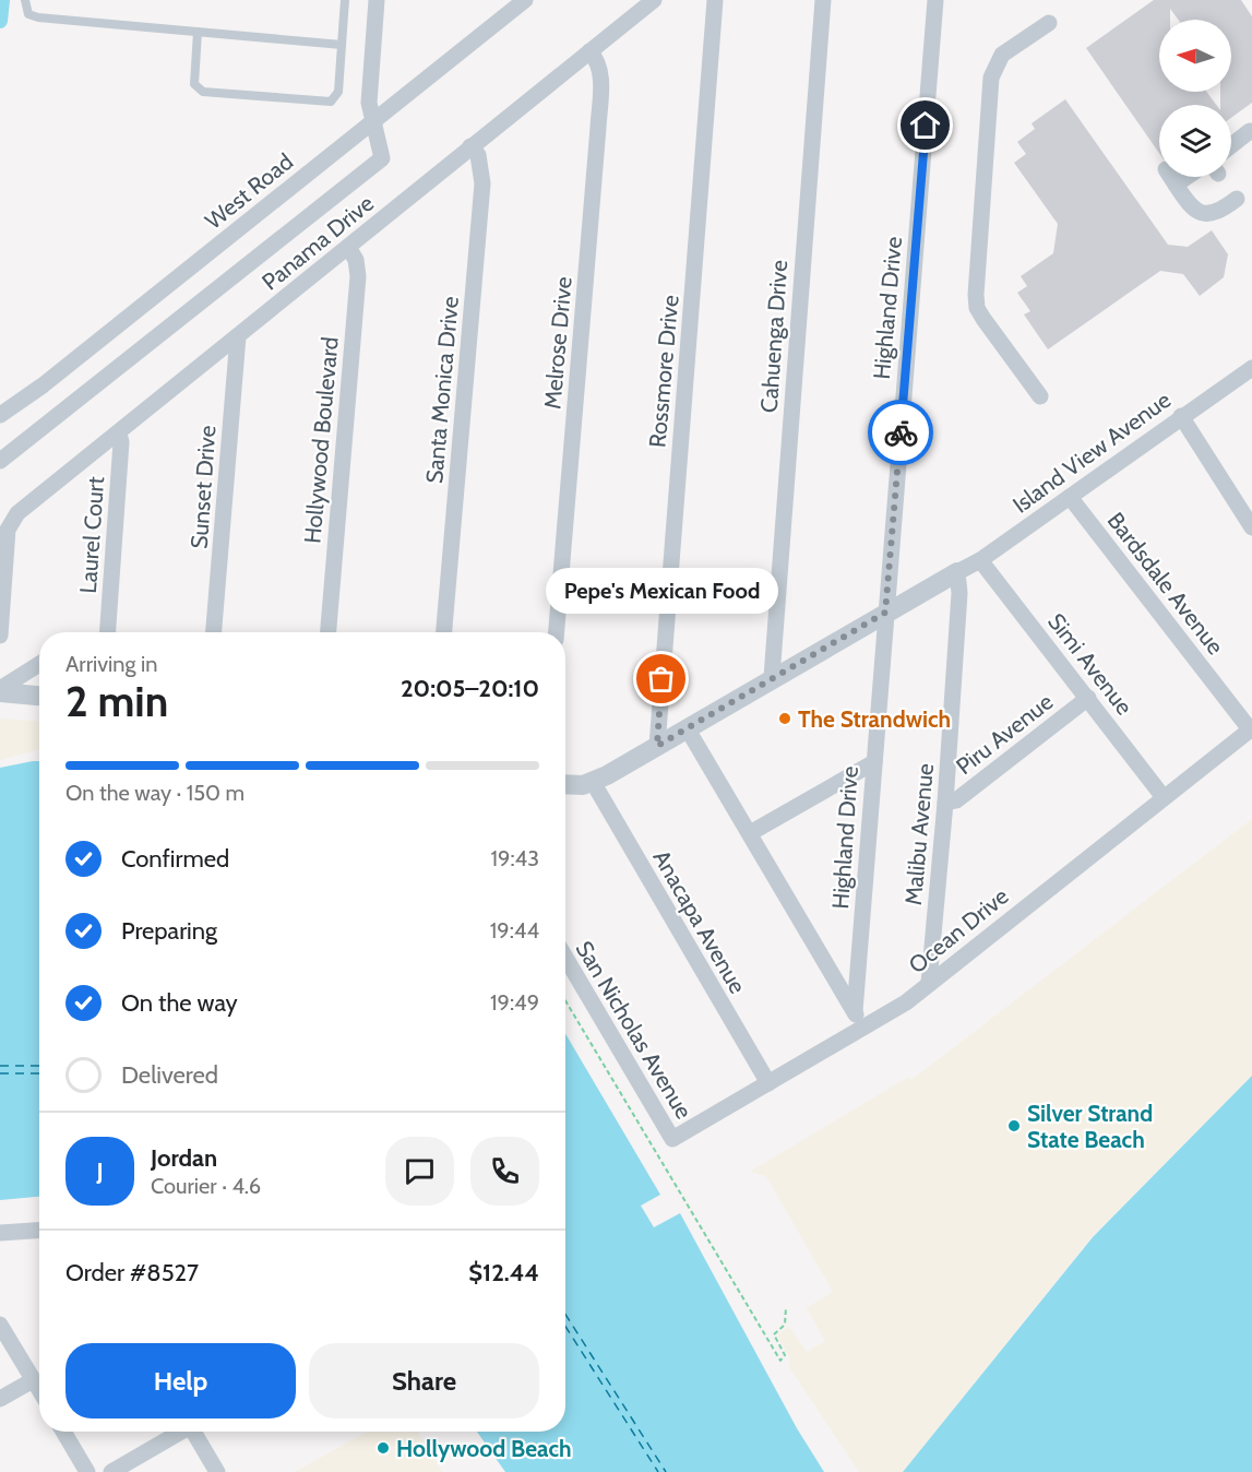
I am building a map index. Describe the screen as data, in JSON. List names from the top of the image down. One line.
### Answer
{"streets":{"street":["West Road","Panama Drive","Highland Drive","Cahuenga Drive","Melrose Drive","Rossmore Drive","Santa Monica Drive","Hollywood Boulevard","Island View Avenue","Sunset Drive","Laurel Court","Bardsdale Avenue","Simi Avenue","Piru Avenue","Malibu Avenue","Anacapa Avenue","Ocean Drive","San Nicholas Avenue"]},"crossings":[["Panama Drive","Melrose Drive"],["Panama Drive","Santa Monica Drive"],["Panama Drive","Hollywood Boulevard"],["Panama Drive","Sunset Drive"],["Panama Drive","Laurel Court"],["Island View Avenue","Bardsdale Avenue"],["Island View Avenue","Simi Avenue"],["Island View Avenue","Malibu Avenue"],["Bardsdale Avenue","Ocean Drive"],["Simi Avenue","Piru Avenue"],["Simi Avenue","Ocean Drive"],["Piru Avenue","Malibu Avenue"],["Malibu Avenue","Ocean Drive"],["Anacapa Avenue","Ocean Drive"],["Ocean Drive","San Nicholas Avenue"]],"places":["Pepe's Mexican Food","The Strandwich","Silver Strand State Beach","Hollywood Beach"],"north":"left","page":{"bubble":"Pepe's Mexican Food","heading":["2 min","Arriving in","20:05–20:10"],"panel":["Jordan","Courier · 4.6","Order #8527","$12.44"],"bar":"On the way · 150 m","list":[["Confirmed","19:43"],["Preparing","19:44"],["On the way","19:49"],"Delivered"],"round":"J","buttons":["Help","Share"]}}
